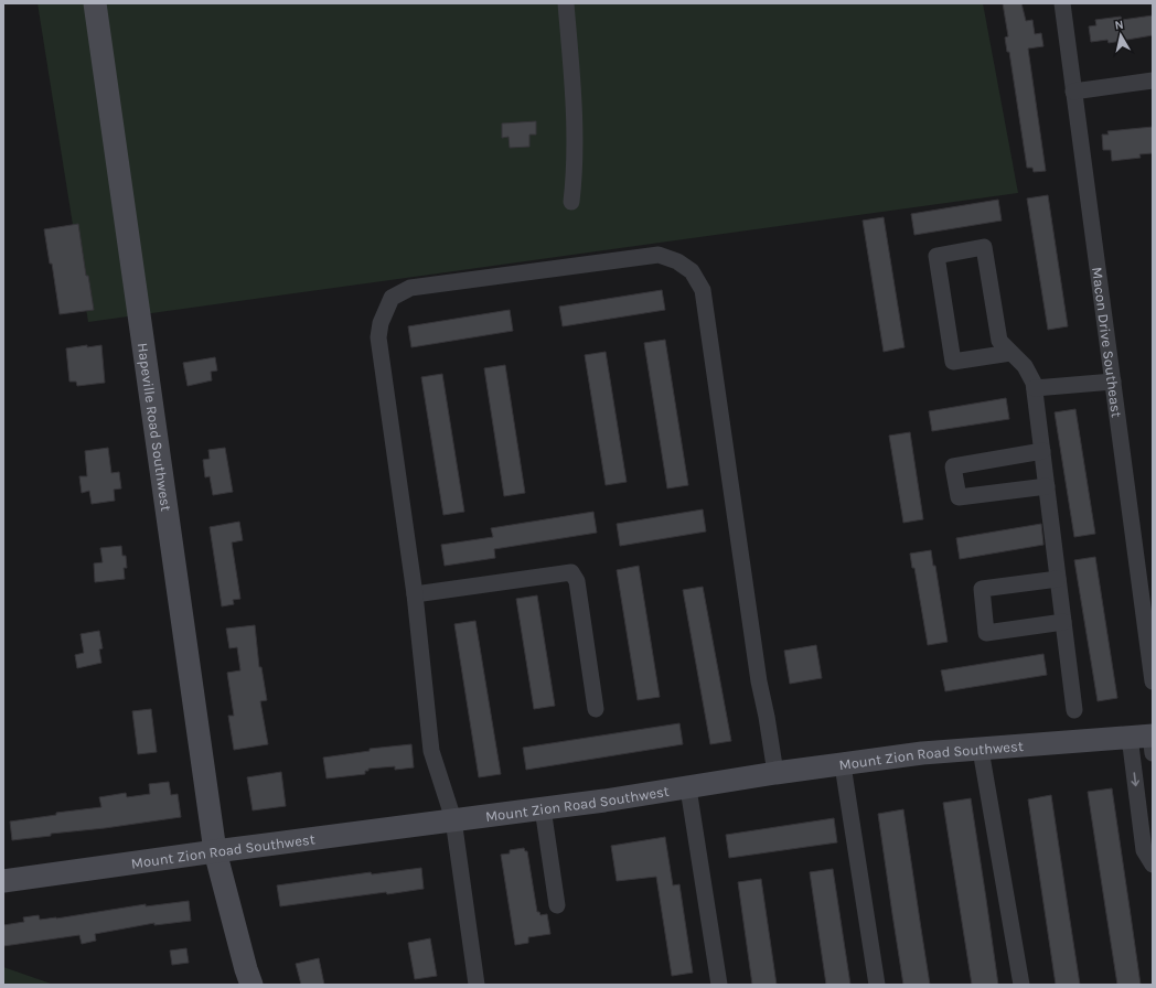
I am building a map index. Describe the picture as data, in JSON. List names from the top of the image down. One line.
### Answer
{"streets":{"street":["Macon Drive Southeast","Hapeville Road Southwest","Mount Zion Road Southwest"]},"crossings":[["Hapeville Road Southwest","Mount Zion Road Southwest"]],"north":"top"}
